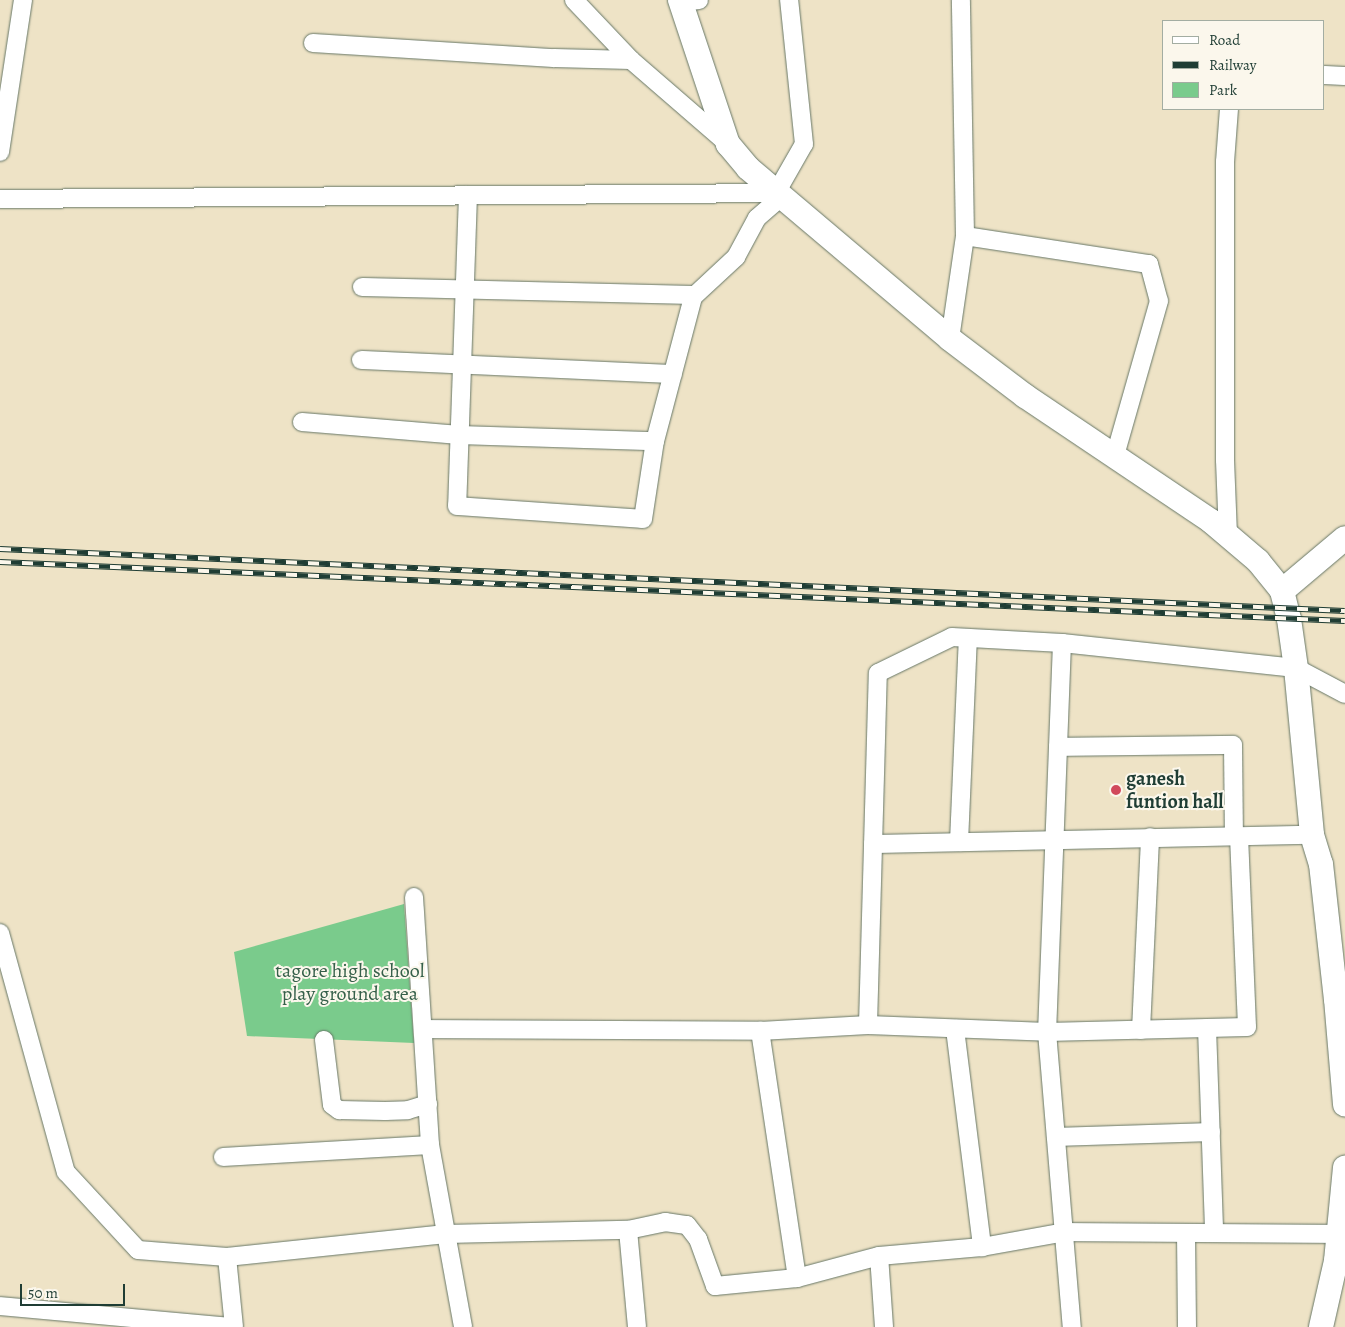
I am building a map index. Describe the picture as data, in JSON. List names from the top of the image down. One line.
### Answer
{"parks":["tagore high school play ground area"],"places":["ganesh funtion hall"],"legend":["Road","Railway","Park"],"scale_bar":"50 m"}
